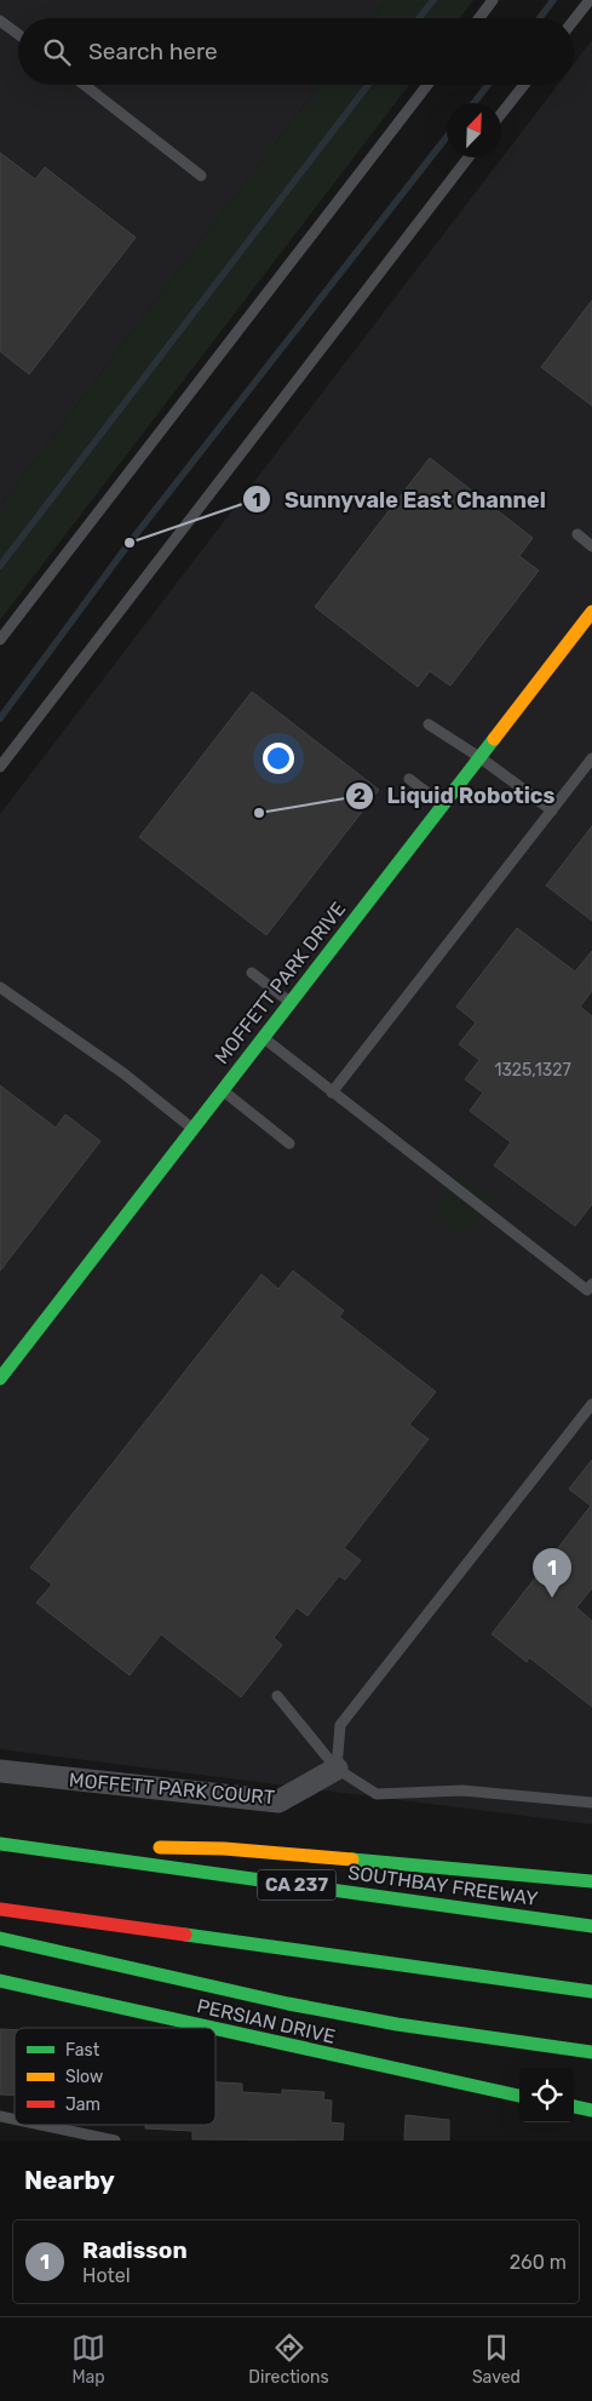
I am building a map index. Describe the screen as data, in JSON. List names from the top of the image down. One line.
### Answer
{"streets":{"main road":["MOFFETT PARK DRIVE","CA 237","SOUTHBAY FREEWAY","PERSIAN DRIVE"],"street":["MOFFETT PARK COURT"]},"places":["Sunnyvale East Channel","Liquid Robotics"],"house_numbers":["1325,1327"],"legend":["Fast","Slow","Jam"],"north":"top right","page":{"search":"Search here","pins":"1","heading":"Nearby","list":[{"mark":"1","name":"Radisson","note":"Hotel","value":"260 m"}],"nav":["Map","Directions","Saved"]}}
